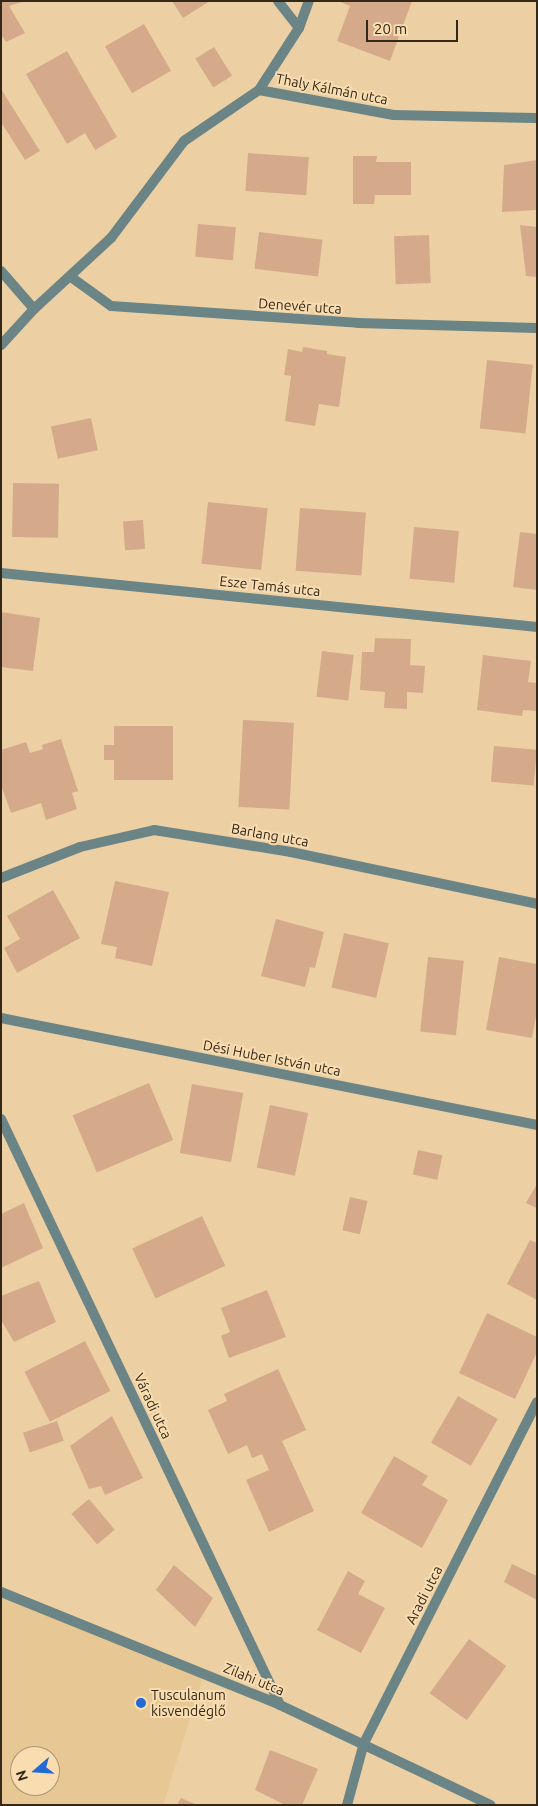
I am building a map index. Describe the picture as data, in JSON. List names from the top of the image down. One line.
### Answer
{"streets":{"street":["Thaly Kálmán utca","Denevér utca","Esze Tamás utca","Barlang utca","Dési Huber István utca","Váradi utca","Aradi utca","Zilahi utca"]},"crossings":[["Thaly Kálmán utca","Denevér utca"],["Váradi utca","Zilahi utca"],["Aradi utca","Zilahi utca"]],"places":["Tusculanum kisvendéglő"],"scale_bar":"20 m","north":"left"}
